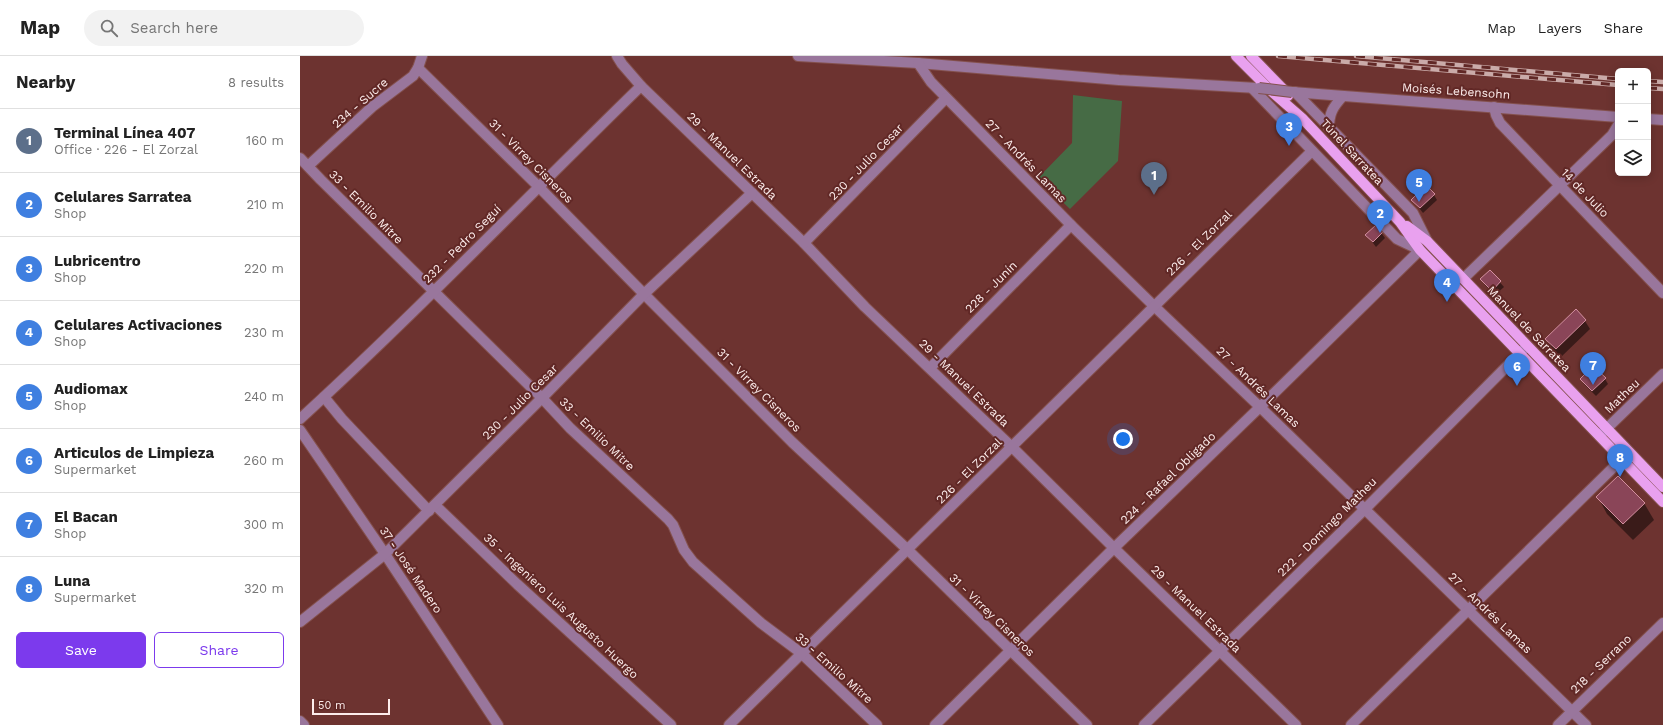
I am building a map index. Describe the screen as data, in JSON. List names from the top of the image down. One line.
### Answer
{"streets":{"main road":["Túnel Sarratea","Manuel de Sarratea"],"street":["Moisés Lebensohn","234 - Sucre","29 - Manuel Estrada","31 - Virrey Cisneros","27 - Andrés Lamas","230 - Julio Cesar","14 de Julio","33 - Emilio Mitre","226 - El Zorzal","232 - Pedro Seguí","228 - Junín","Matheu","224 - Rafael Obligado","222 - Domingo Matheu","37 - José Madero","35 - Ingeniero Luis Augusto Huergo","218 - Serrano"]},"crossings":[["Moisés Lebensohn","27 - Andrés Lamas"],["Moisés Lebensohn","14 de Julio"],["Moisés Lebensohn","Manuel de Sarratea"],["234 - Sucre","31 - Virrey Cisneros"],["234 - Sucre","33 - Emilio Mitre"],["Túnel Sarratea","Manuel de Sarratea"],["29 - Manuel Estrada","230 - Julio Cesar"],["29 - Manuel Estrada","226 - El Zorzal"],["29 - Manuel Estrada","232 - Pedro Seguí"],["29 - Manuel Estrada","228 - Junín"],["29 - Manuel Estrada","224 - Rafael Obligado"],["29 - Manuel Estrada","222 - Domingo Matheu"],["31 - Virrey Cisneros","230 - Julio Cesar"],["31 - Virrey Cisneros","226 - El Zorzal"],["31 - Virrey Cisneros","232 - Pedro Seguí"],["31 - Virrey Cisneros","224 - Rafael Obligado"],["27 - Andrés Lamas","230 - Julio Cesar"],["27 - Andrés Lamas","226 - El Zorzal"],["27 - Andrés Lamas","228 - Junín"],["27 - Andrés Lamas","224 - Rafael Obligado"],["27 - Andrés Lamas","222 - Domingo Matheu"],["27 - Andrés Lamas","218 - Serrano"],["230 - Julio Cesar","33 - Emilio Mitre"],["230 - Julio Cesar","37 - José Madero"],["230 - Julio Cesar","35 - Ingeniero Luis Augusto Huergo"],["33 - Emilio Mitre","226 - El Zorzal"],["33 - Emilio Mitre","232 - Pedro Seguí"],["232 - Pedro Seguí","35 - Ingeniero Luis Augusto Huergo"],["Manuel de Sarratea","Matheu"],["Manuel de Sarratea","222 - Domingo Matheu"]],"scale_bar":"50 m","page":{"header":"Map","search":"Search here","nav":["Map","Layers","Share"],"heading":["Nearby","8 results"],"map_buttons":["+","−"],"list":[{"mark":"1","name":"Terminal Línea 407","note":"Office · 226 - El Zorzal","value":"160 m"},{"mark":"2","name":"Celulares Sarratea","note":"Shop","value":"210 m"},{"mark":"3","name":"Lubricentro","note":"Shop","value":"220 m"},{"mark":"4","name":"Celulares Activaciones","note":"Shop","value":"230 m"},{"mark":"5","name":"Audiomax","note":"Shop","value":"240 m"},{"mark":"6","name":"Articulos de Limpieza","note":"Supermarket","value":"260 m"},{"mark":"7","name":"El Bacan","note":"Shop","value":"300 m"},{"mark":"8","name":"Luna","note":"Supermarket","value":"320 m"}],"pins":["3","1","5","2","4","7","6","8"],"buttons":["Save","Share"],"scale":"50 m"}}
